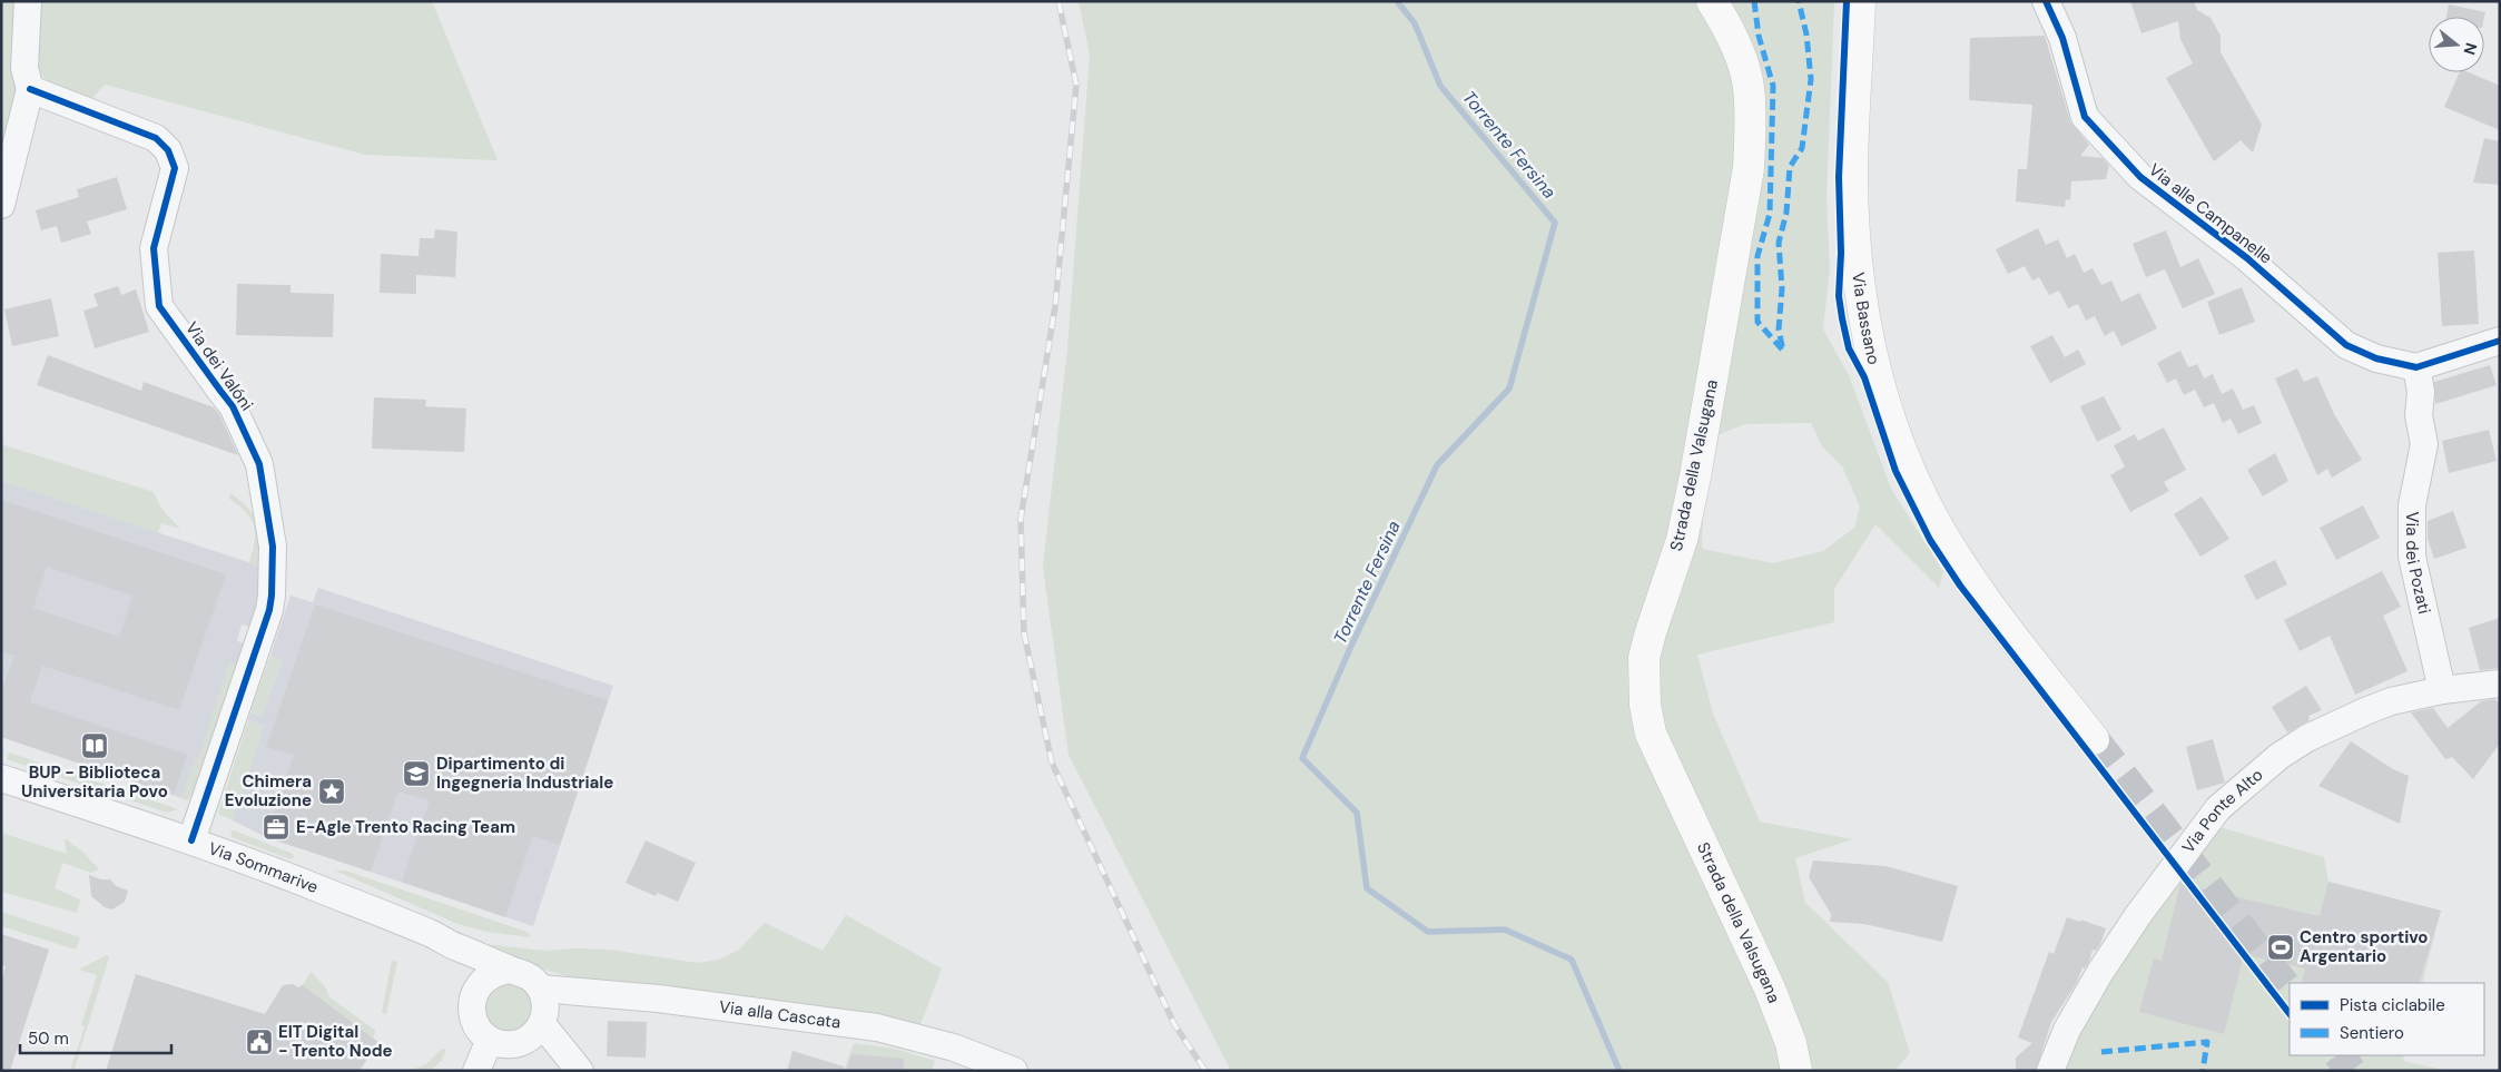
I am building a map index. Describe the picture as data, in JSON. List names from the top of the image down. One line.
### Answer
{"streets":{"main road":["Via Bassano","Strada della Valsugana"],"street":["Via alle Campanelle","Via dei Valóni","Via dei Pozati","Via Ponte Alto","Via Sommarive","Via alla Cascata"]},"crossings":[["Via alle Campanelle","Via dei Pozati"],["Via dei Valóni","Via Sommarive"],["Via dei Pozati","Via Ponte Alto"],["Via Sommarive","Via alla Cascata"]],"water":["Torrente Fersina"],"places":{"library":["BUP - Biblioteca Universitaria Povo"],"school or university":["Dipartimento di Ingegneria Industriale"],"place":["Chimera Evoluzione"],"office":["E-Agle Trento Racing Team"],"sports":["Centro sportivo Argentario"],"public building":["EIT Digital - Trento Node"]},"legend":["Pista ciclabile","Sentiero"],"scale_bar":"50 m","north":"right"}
